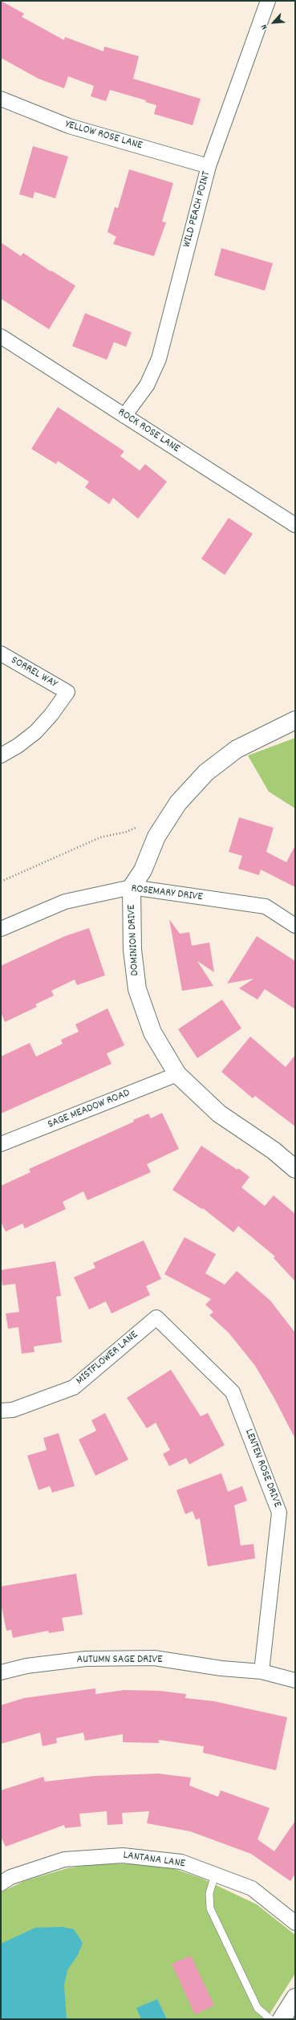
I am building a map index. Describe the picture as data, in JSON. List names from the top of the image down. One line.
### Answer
{"streets":{"street":["YELLOW ROSE LANE","WILD PEACH POINT","ROCK ROSE LANE","SORREL WAY","ROSEMARY DRIVE","DOMINION DRIVE","SAGE MEADOW ROAD","MISTFLOWER LANE","LENTEN ROSE DRIVE","AUTUMN SAGE DRIVE","LANTANA LANE"]},"crossings":[["YELLOW ROSE LANE","WILD PEACH POINT"],["WILD PEACH POINT","ROCK ROSE LANE"],["ROSEMARY DRIVE","DOMINION DRIVE"],["DOMINION DRIVE","SAGE MEADOW ROAD"],["MISTFLOWER LANE","LENTEN ROSE DRIVE"],["LENTEN ROSE DRIVE","AUTUMN SAGE DRIVE"]],"north":"bottom left"}
